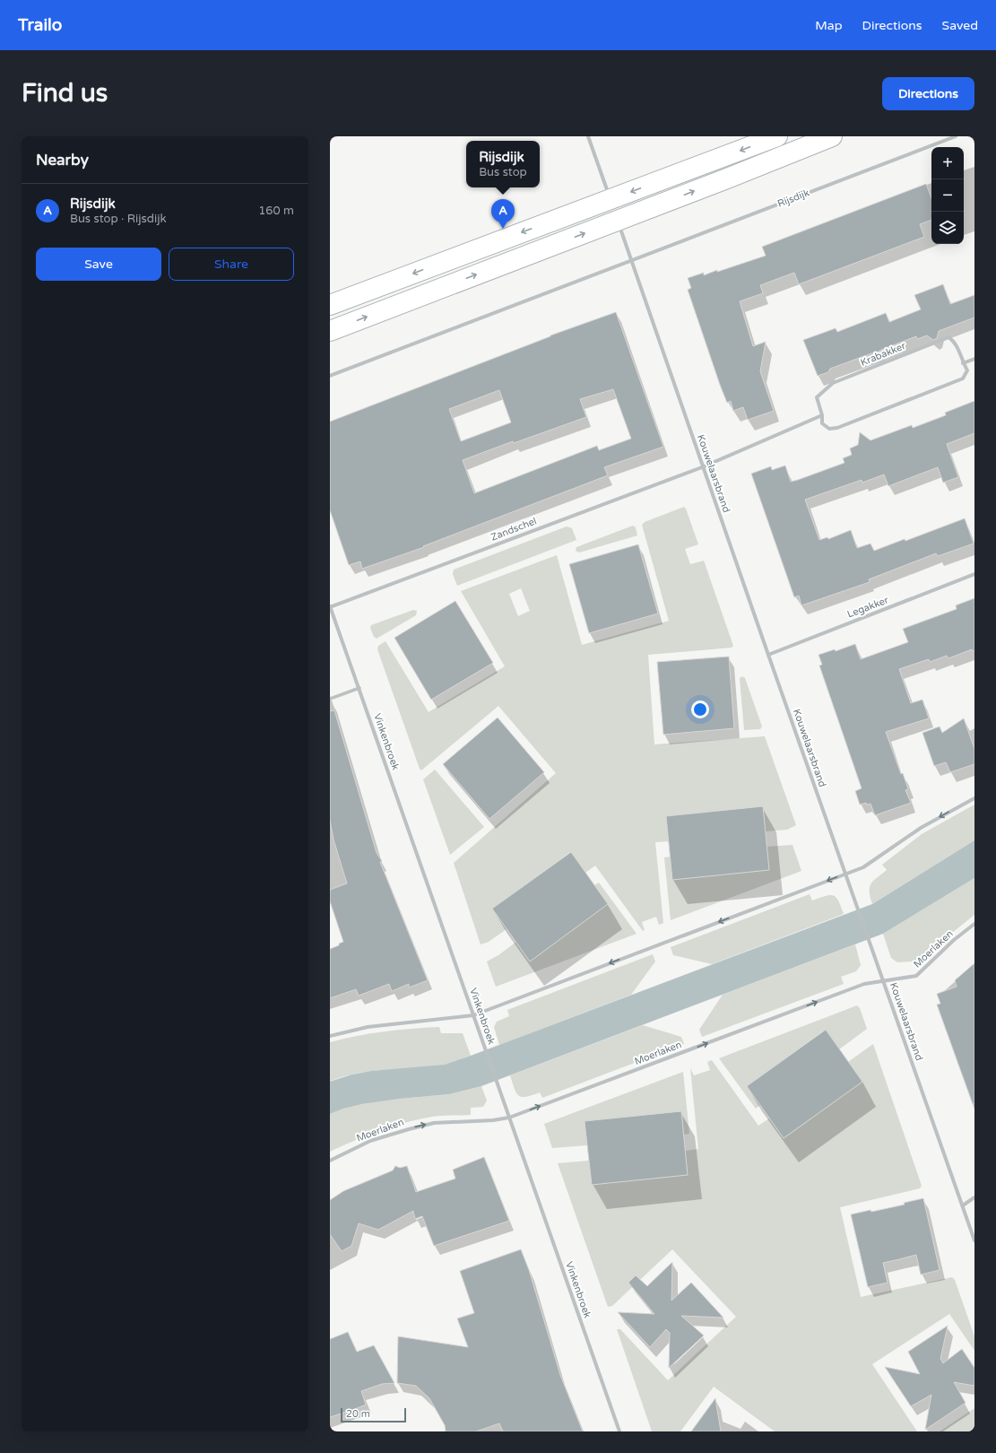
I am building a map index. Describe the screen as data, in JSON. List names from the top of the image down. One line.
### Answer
{"streets":{"street":["Rijsdijk","Krabakker","Kouwelaarsbrand","Zandschel","Legakker","Vinkenbroek","Moerlaken"]},"crossings":[["Rijsdijk","Kouwelaarsbrand"],["Kouwelaarsbrand","Zandschel"],["Kouwelaarsbrand","Legakker"],["Kouwelaarsbrand","Moerlaken"],["Zandschel","Vinkenbroek"],["Vinkenbroek","Moerlaken"]],"one_way":["Moerlaken"],"scale_bar":"20 m","page":{"header":"Trailo","nav":["Map","Directions","Saved"],"buttons":["Directions",["Save","Share"]],"title":"Find us","heading":"Nearby","popup":["Rijsdijk","Bus stop"],"map_buttons":["+","−"],"list":[{"mark":"A","name":"Rijsdijk","note":"Bus stop · Rijsdijk","value":"160 m"}],"pins":"A","scale":"20 m"}}
